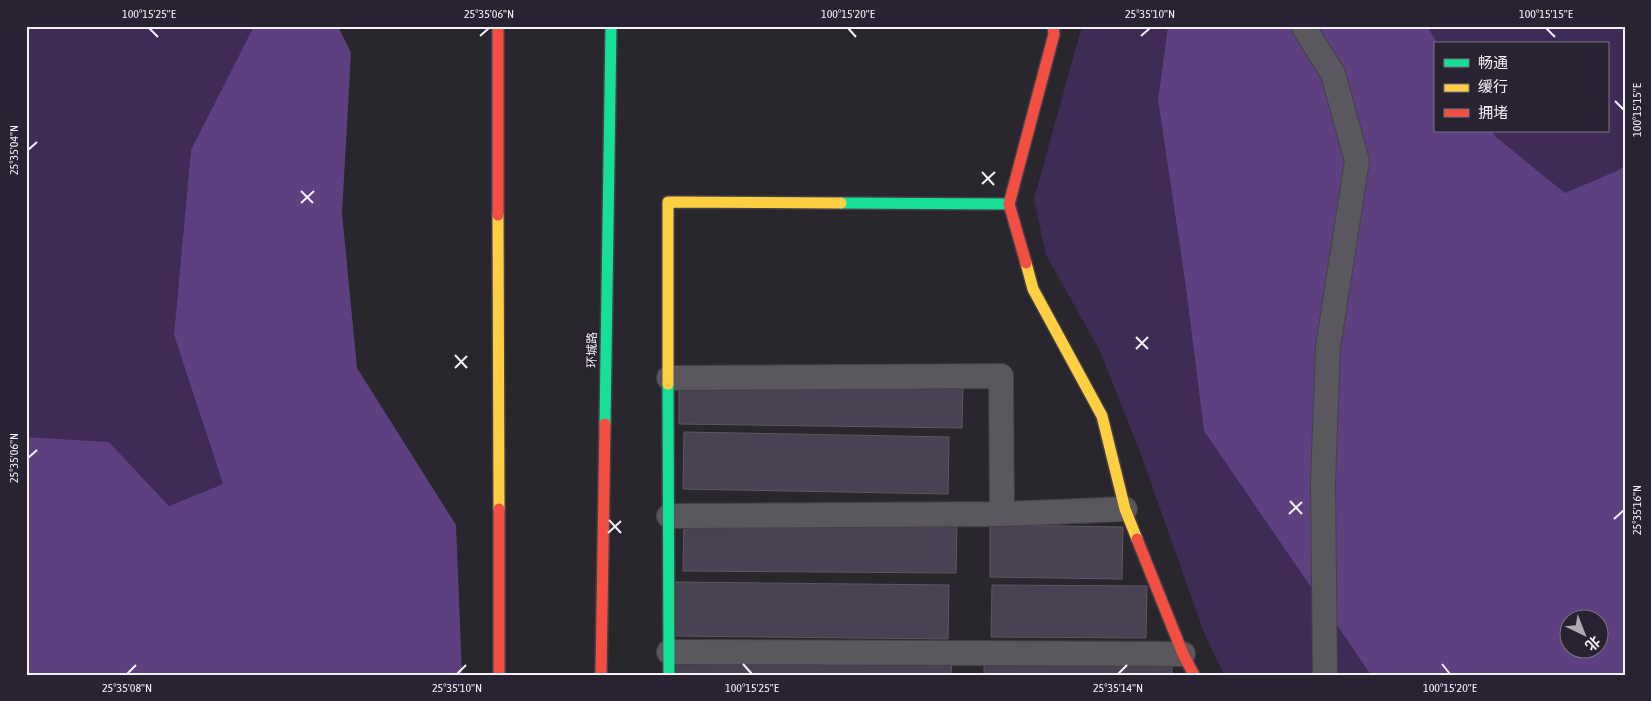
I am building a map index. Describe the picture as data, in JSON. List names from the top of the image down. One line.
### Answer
{"streets":{"street":["环城路"]},"legend":["畅通","缓行","拥堵"],"north":"bottom right","coordinates":["100°15'25\"E","25°35'06\"N","100°15'20\"E","25°35'10\"N","100°15'15\"E","25°35'04\"N","25°35'16\"N","25°35'08\"N","25°35'14\"N"]}
